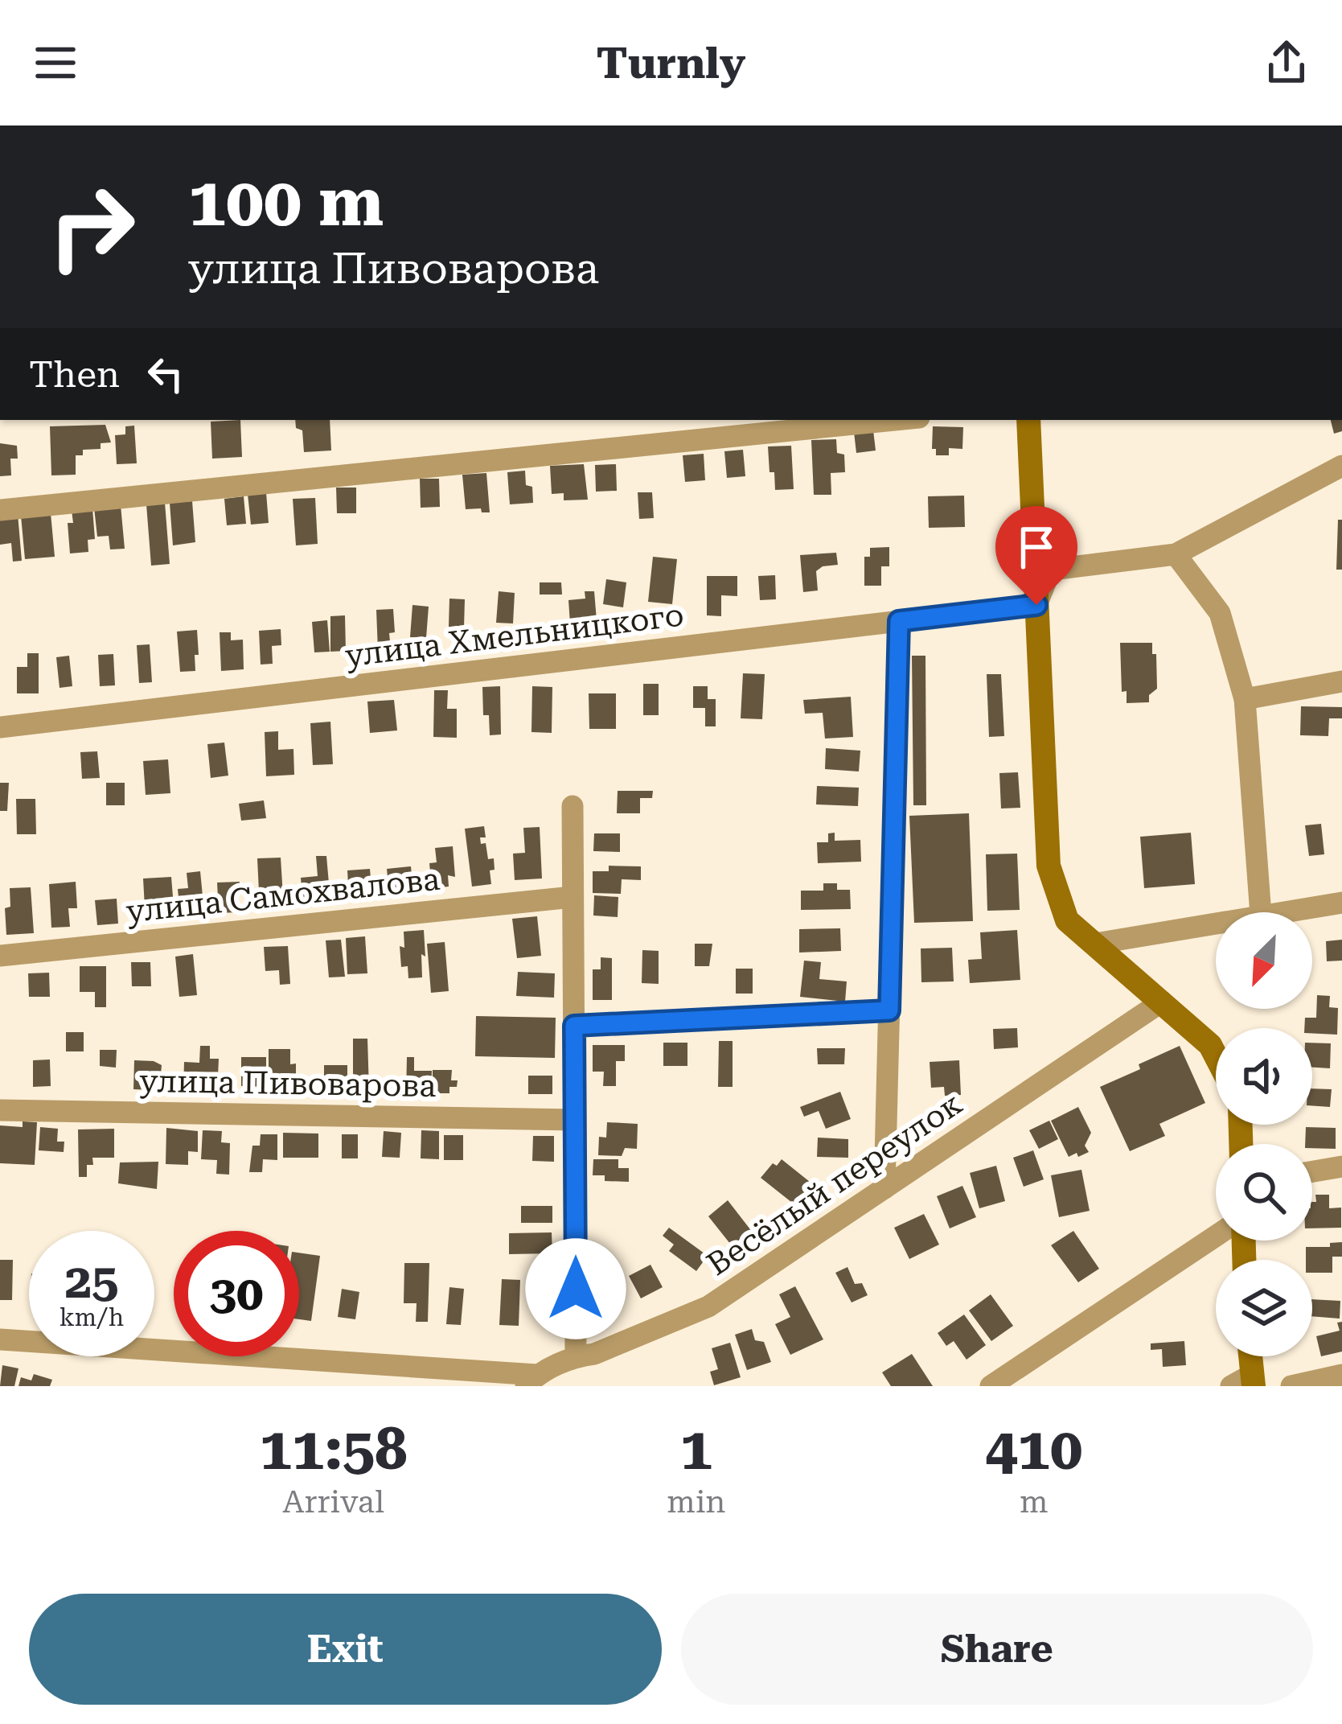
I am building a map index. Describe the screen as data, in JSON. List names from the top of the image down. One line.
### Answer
{"streets":{"street":["улица Хмельницкого","улица Самохвалова","улица Пивоварова","Весёлый переулок"]},"north":"bottom left","page":{"header":"Turnly","turn":["100 m","улица Пивоварова"],"then":"Then","speed":"25 km/h","limit":"30","eta":["11:58","Arrival","1","min","410","m"],"buttons":["Exit","Share"]}}
